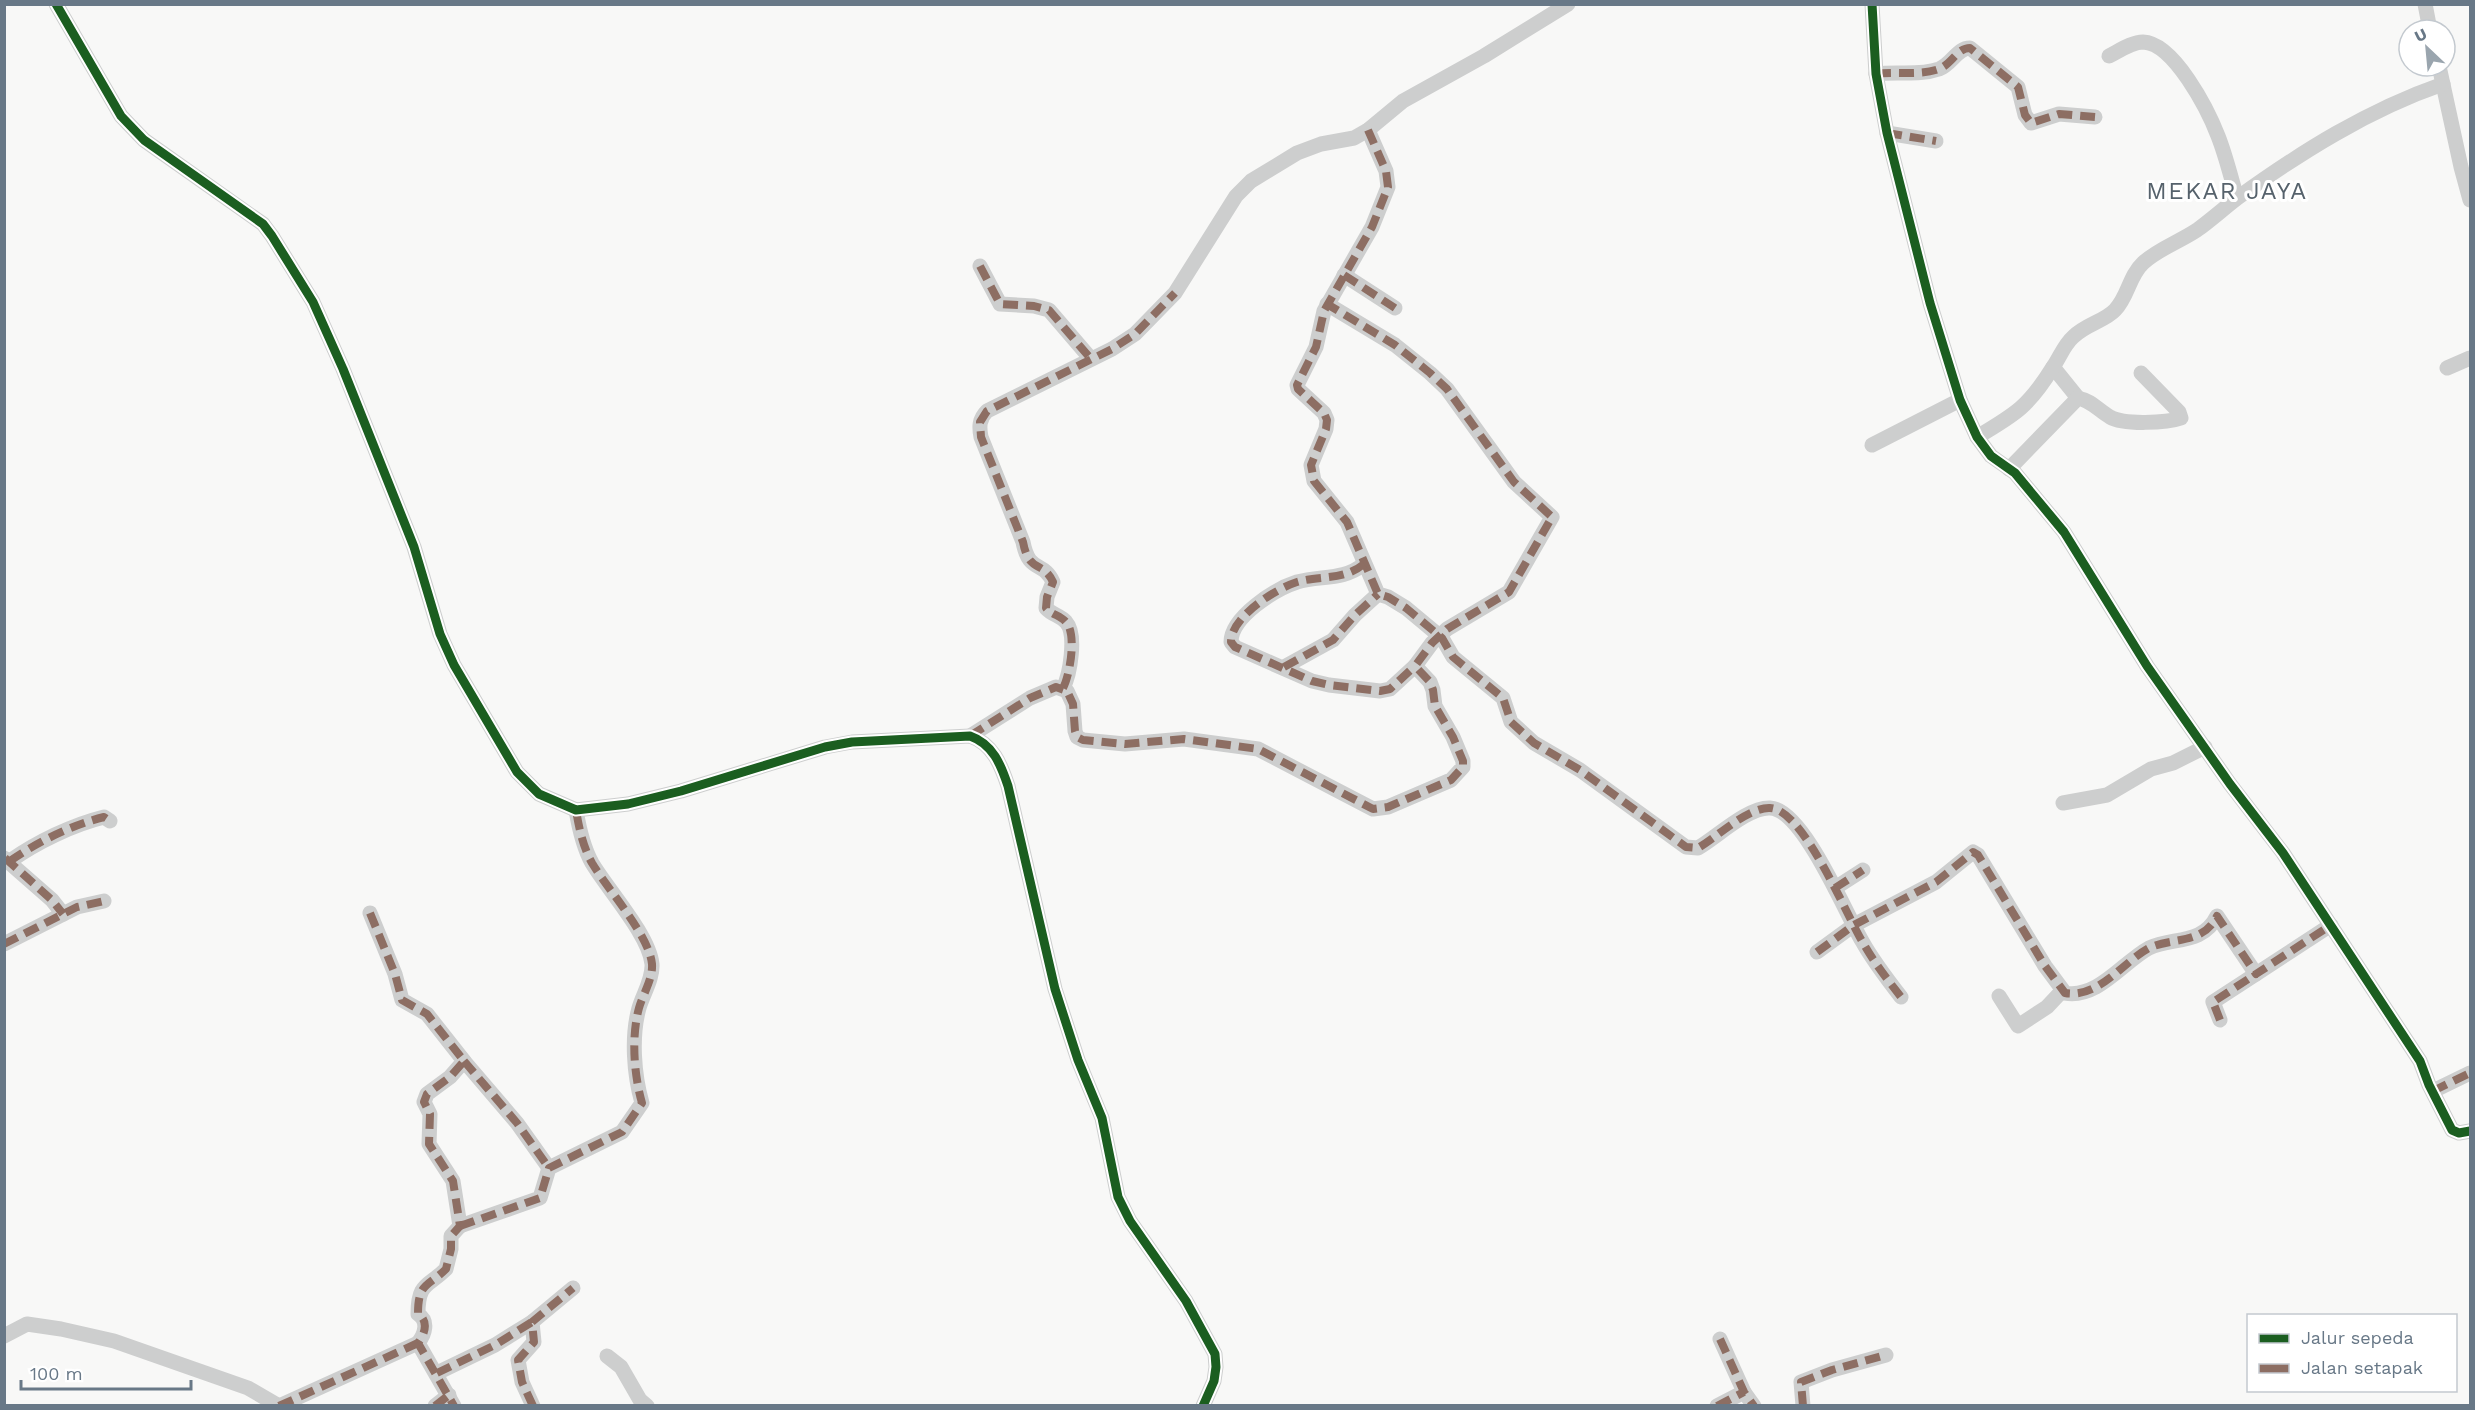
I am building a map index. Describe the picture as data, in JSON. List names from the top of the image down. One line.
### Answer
{"districts":["MEKAR JAYA"],"legend":["Jalur sepeda","Jalan setapak"],"scale_bar":"100 m","north":"top left"}
